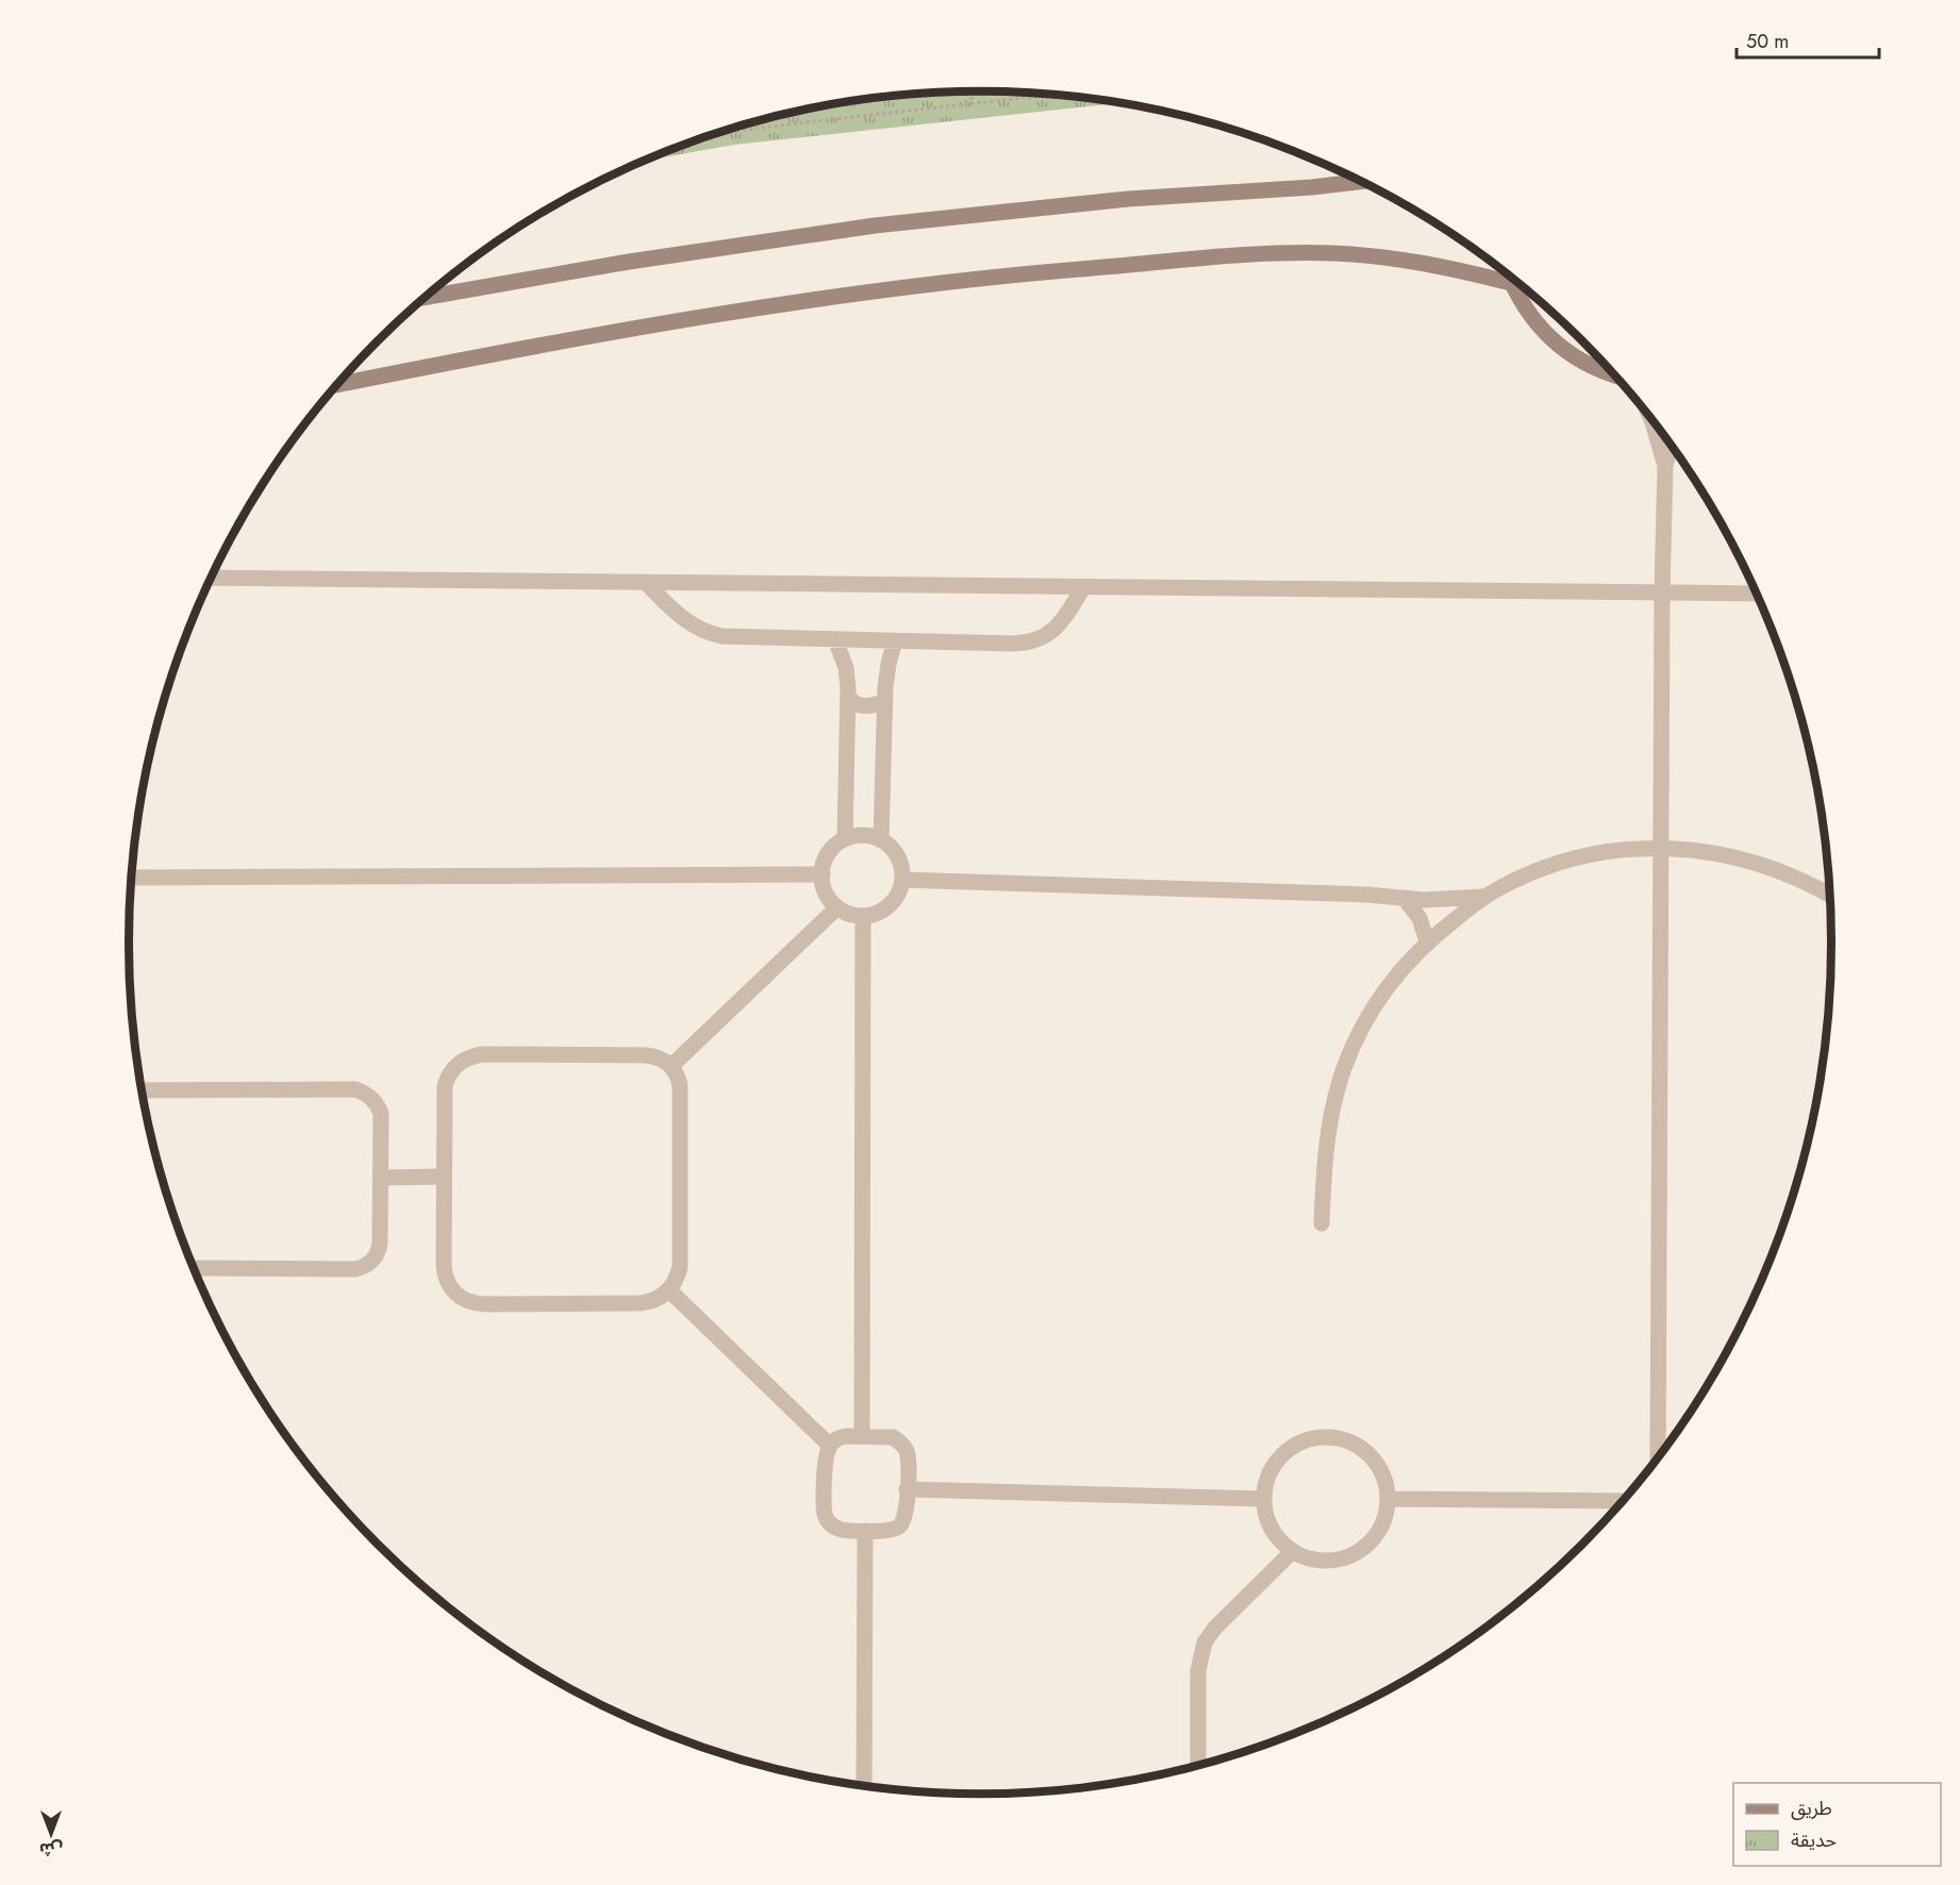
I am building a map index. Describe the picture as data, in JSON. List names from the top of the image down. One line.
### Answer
{"legend":["طريق","حديقة"],"scale_bar":"50 m","north":"bottom"}
